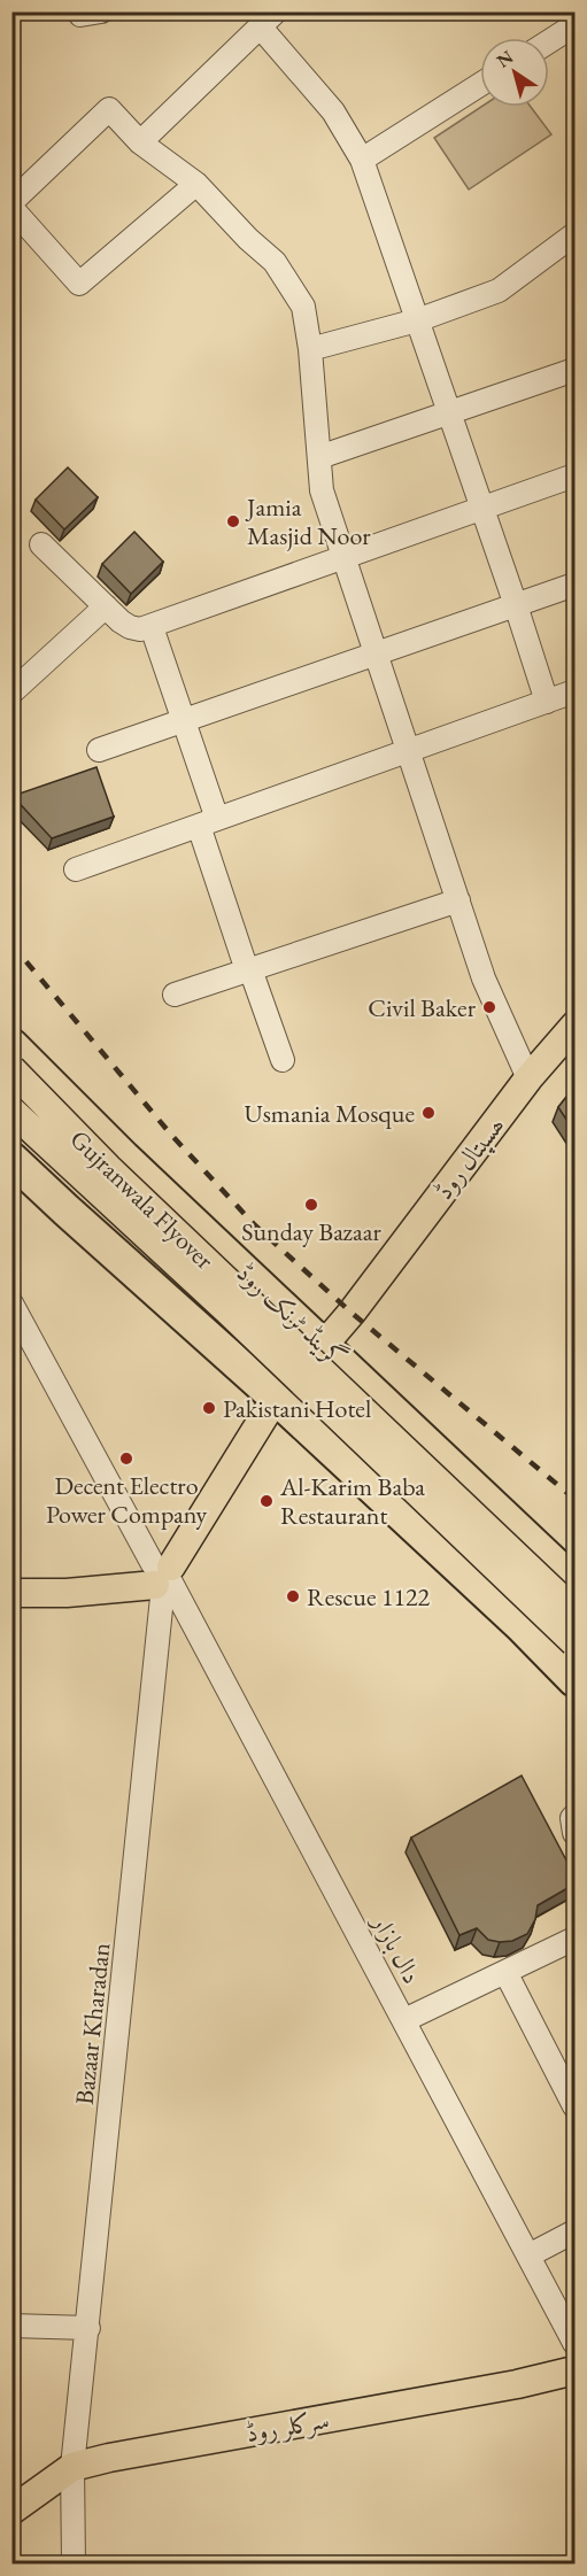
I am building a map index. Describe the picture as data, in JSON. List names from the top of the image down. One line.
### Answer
{"streets":{"highway":["گرینڈ ٹرنک روڈ"],"main road":["ھسپتال روڈ","Gujranwala Flyover","سرکلر روڈ"],"street":["دال بازار","Bazaar Kharadan"]},"crossings":[["ھسپتال روڈ","گرینڈ ٹرنک روڈ"],["دال بازار","Bazaar Kharadan"],["Bazaar Kharadan","سرکلر روڈ"]],"places":["Jamia Masjid Noor","Civil Baker","Usmania Mosque","Sunday Bazaar","Pakistani Hotel","Decent Electro Power Company","Al-Karim Baba Restaurant","Rescue 1122"],"north":"top left"}
